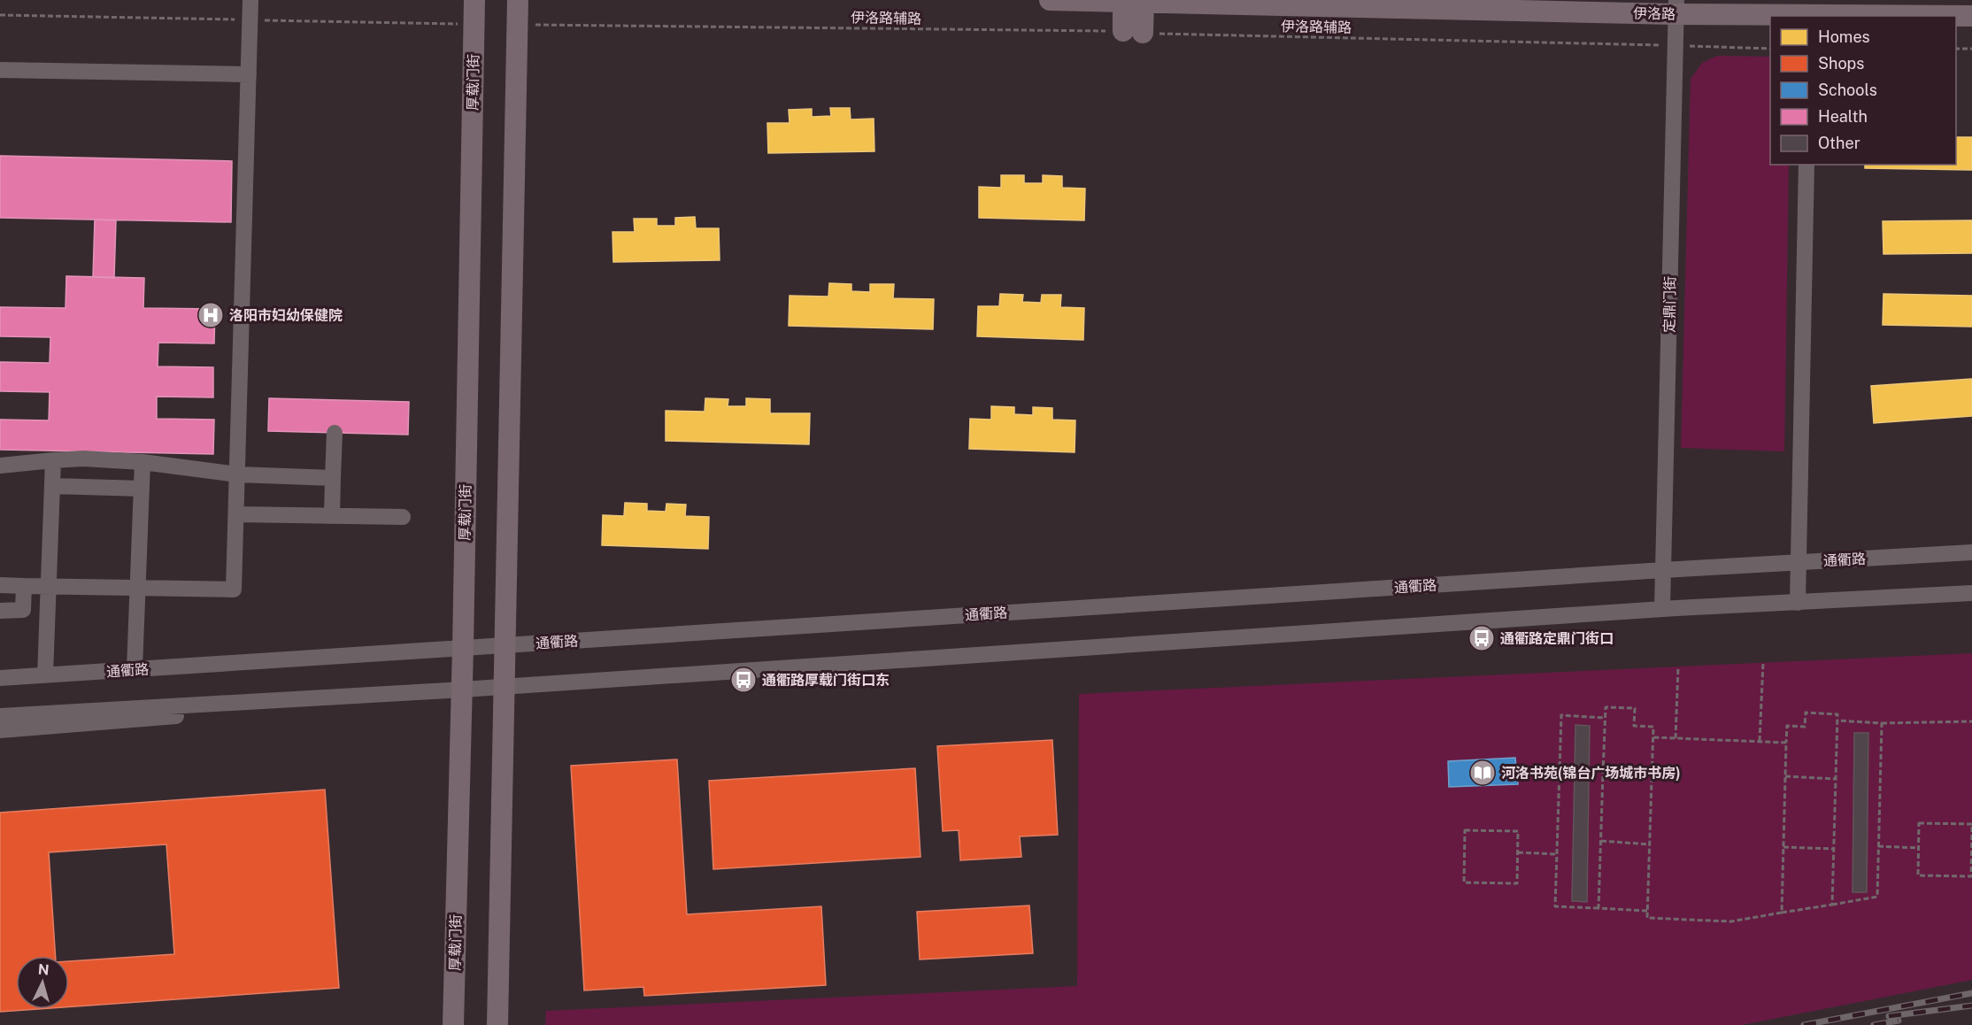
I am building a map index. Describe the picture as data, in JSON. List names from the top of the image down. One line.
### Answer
{"streets":{"main road":["伊洛路","厚载门街"],"street":["定鼎门街","通衢路"],"path":["伊洛路辅路"]},"crossings":[["伊洛路","定鼎门街"],["伊洛路辅路","定鼎门街"],["厚载门街","通衢路"],["定鼎门街","通衢路"]],"places":{"hospital":["洛阳市妇幼保健院"],"bus stop":["通衢路定鼎门街口","通衢路厚载门街口东"],"library":["河洛书苑(锦台广场城市书房)"]},"legend":["Homes","Shops","Schools","Health","Other"],"north":"top"}
